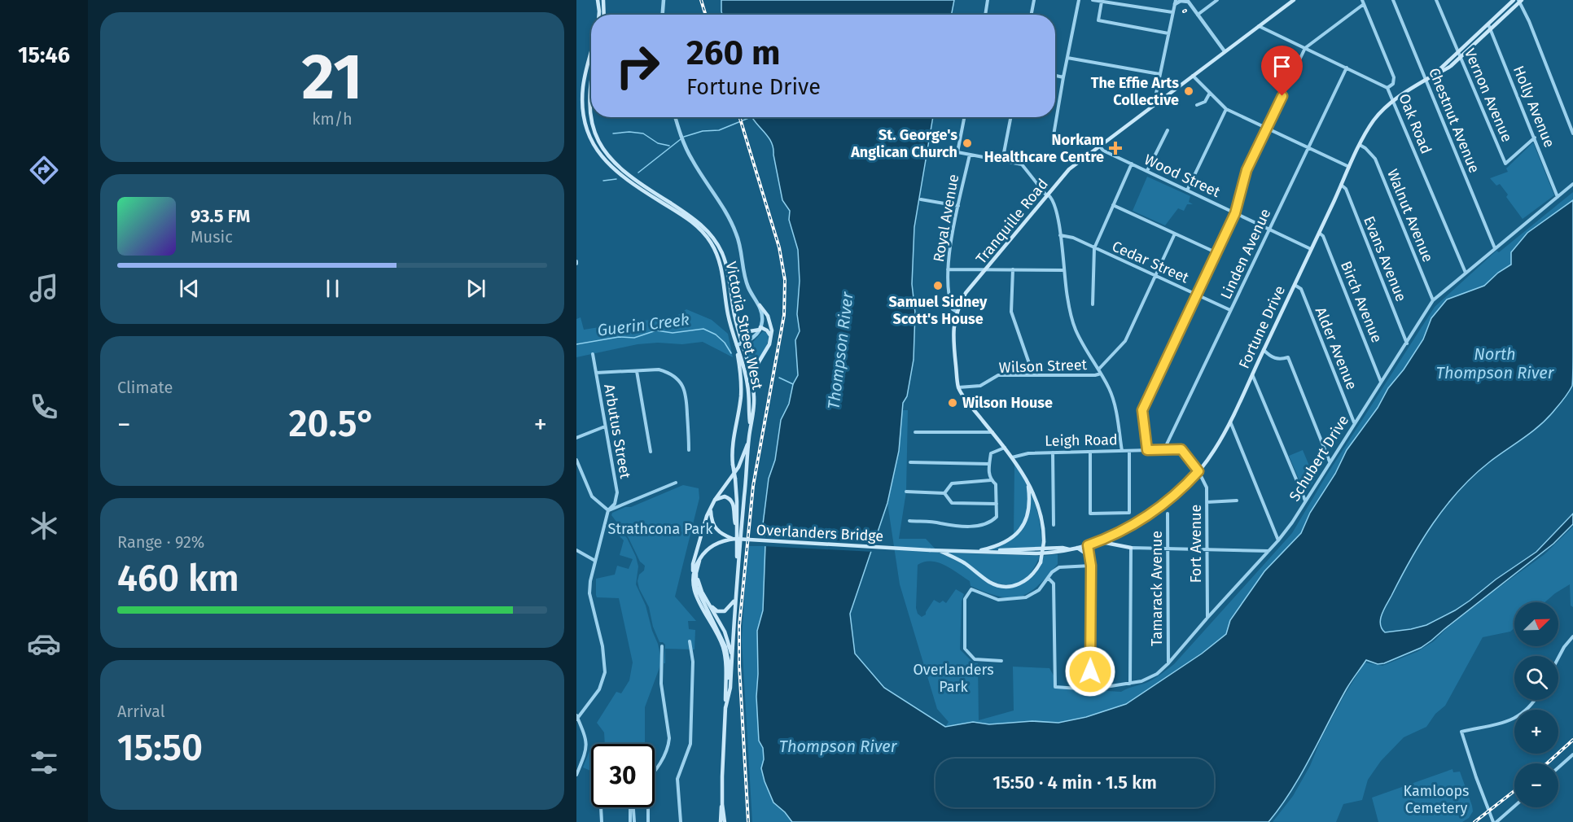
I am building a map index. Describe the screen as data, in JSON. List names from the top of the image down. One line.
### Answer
{"streets":{"main road":["Tranquille Road","Victoria Street West","Fortune Drive","Overlanders Bridge"],"street":["Vernon Avenue","Holly Avenue","Chestnut Avenue","Oak Road","Wood Street","Walnut Avenue","Royal Avenue","Linden Avenue","Evans Avenue","Cedar Street","Birch Avenue","Alder Avenue","Wilson Street","Arbutus Street","Leigh Road","Schubert Drive","Fort Avenue","Tamarack Avenue"]},"crossings":[["Vernon Avenue","Holly Avenue"],["Vernon Avenue","Fortune Drive"],["Holly Avenue","Fortune Drive"],["Holly Avenue","Schubert Drive"],["Chestnut Avenue","Fortune Drive"],["Chestnut Avenue","Schubert Drive"],["Oak Road","Tranquille Road"],["Oak Road","Linden Avenue"],["Oak Road","Fortune Drive"],["Oak Road","Schubert Drive"],["Wood Street","Tranquille Road"],["Wood Street","Linden Avenue"],["Wood Street","Fortune Drive"],["Walnut Avenue","Fortune Drive"],["Walnut Avenue","Schubert Drive"],["Royal Avenue","Tranquille Road"],["Tranquille Road","Fortune Drive"],["Tranquille Road","Wilson Street"],["Tranquille Road","Leigh Road"],["Linden Avenue","Cedar Street"],["Linden Avenue","Leigh Road"],["Evans Avenue","Fortune Drive"],["Evans Avenue","Schubert Drive"],["Birch Avenue","Fortune Drive"],["Birch Avenue","Schubert Drive"],["Fortune Drive","Alder Avenue"],["Fortune Drive","Leigh Road"],["Fortune Drive","Overlanders Bridge"],["Fortune Drive","Fort Avenue"],["Alder Avenue","Schubert Drive"],["Leigh Road","Fort Avenue"],["Schubert Drive","Fort Avenue"],["Schubert Drive","Tamarack Avenue"]],"water":["Guerin Creek","Thompson River","North Thompson River"],"parks":["Strathcona Park","Overlanders Park","Kamloops Cemetery"],"places":{"other":["The Effie Arts Collective","St. George's Anglican Church","Samuel Sidney Scott's House","Wilson House"],"health":["Norkam Healthcare Centre"]},"north":"top right","page":{"tabs":"15:46","tile":[["21","km/h"],"Climate",["Range · 92%","460 km"],["Arrival","15:50"]],"turn":["260 m","Fortune Drive"],"song":["93.5 FM","Music"],"heat":["−","20.5°","+"],"map_buttons":["+","−"],"limit":"30","trip":"15:50 · 4 min · 1.5 km"}}
